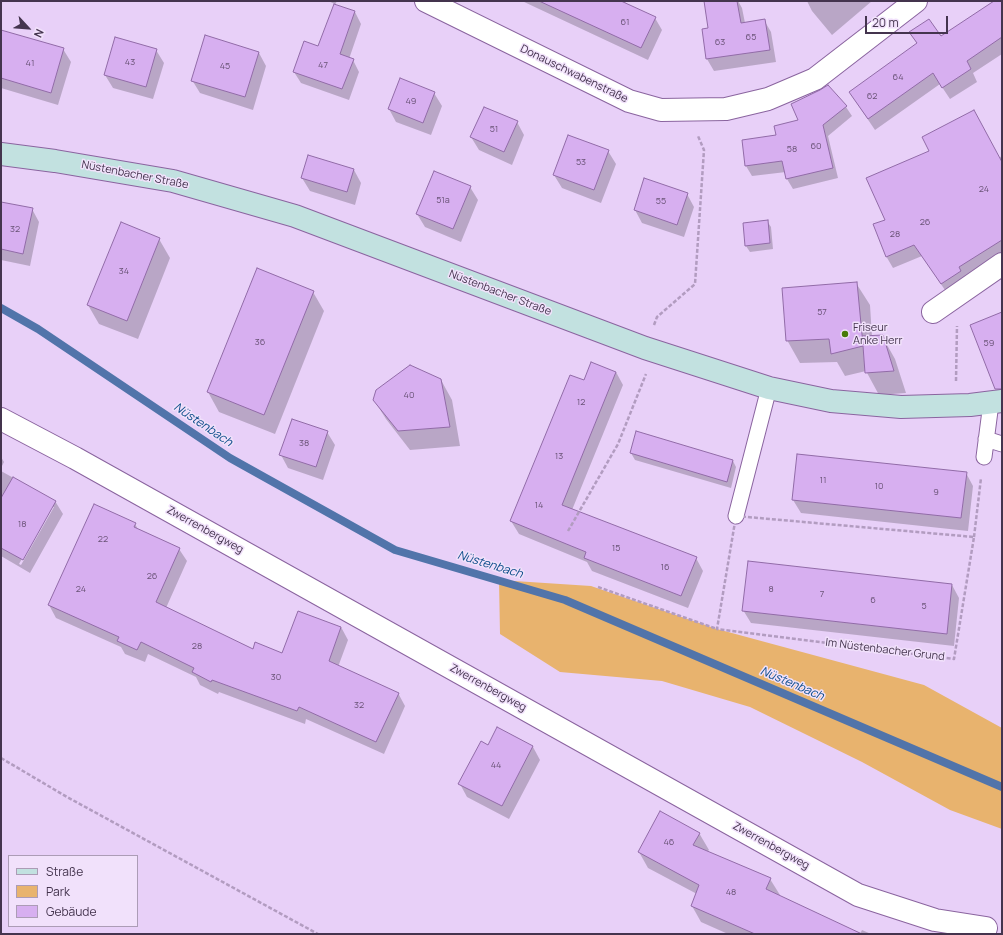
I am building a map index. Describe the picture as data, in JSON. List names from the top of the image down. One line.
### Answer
{"streets":{"main road":["Nüstenbacher Straße"],"street":["Donauschwabenstraße","Zwerrenbergweg"],"path":["Im Nüstenbacher Grund"]},"water":["Nüstenbach"],"places":["Friseur Anke Herr"],"house_numbers":["61","65","63","43","41","47","45","64","62","49","51","60","58","53","24","51a","55","26","32","28","34","57","36","59","40","12","38","13","11","10","9","14","18","22","15","16","26","24","8","7","6","5","28","30","32","44","46","48"],"legend":["Straße","Park","Gebäude"],"scale_bar":"20 m","north":"bottom right"}
